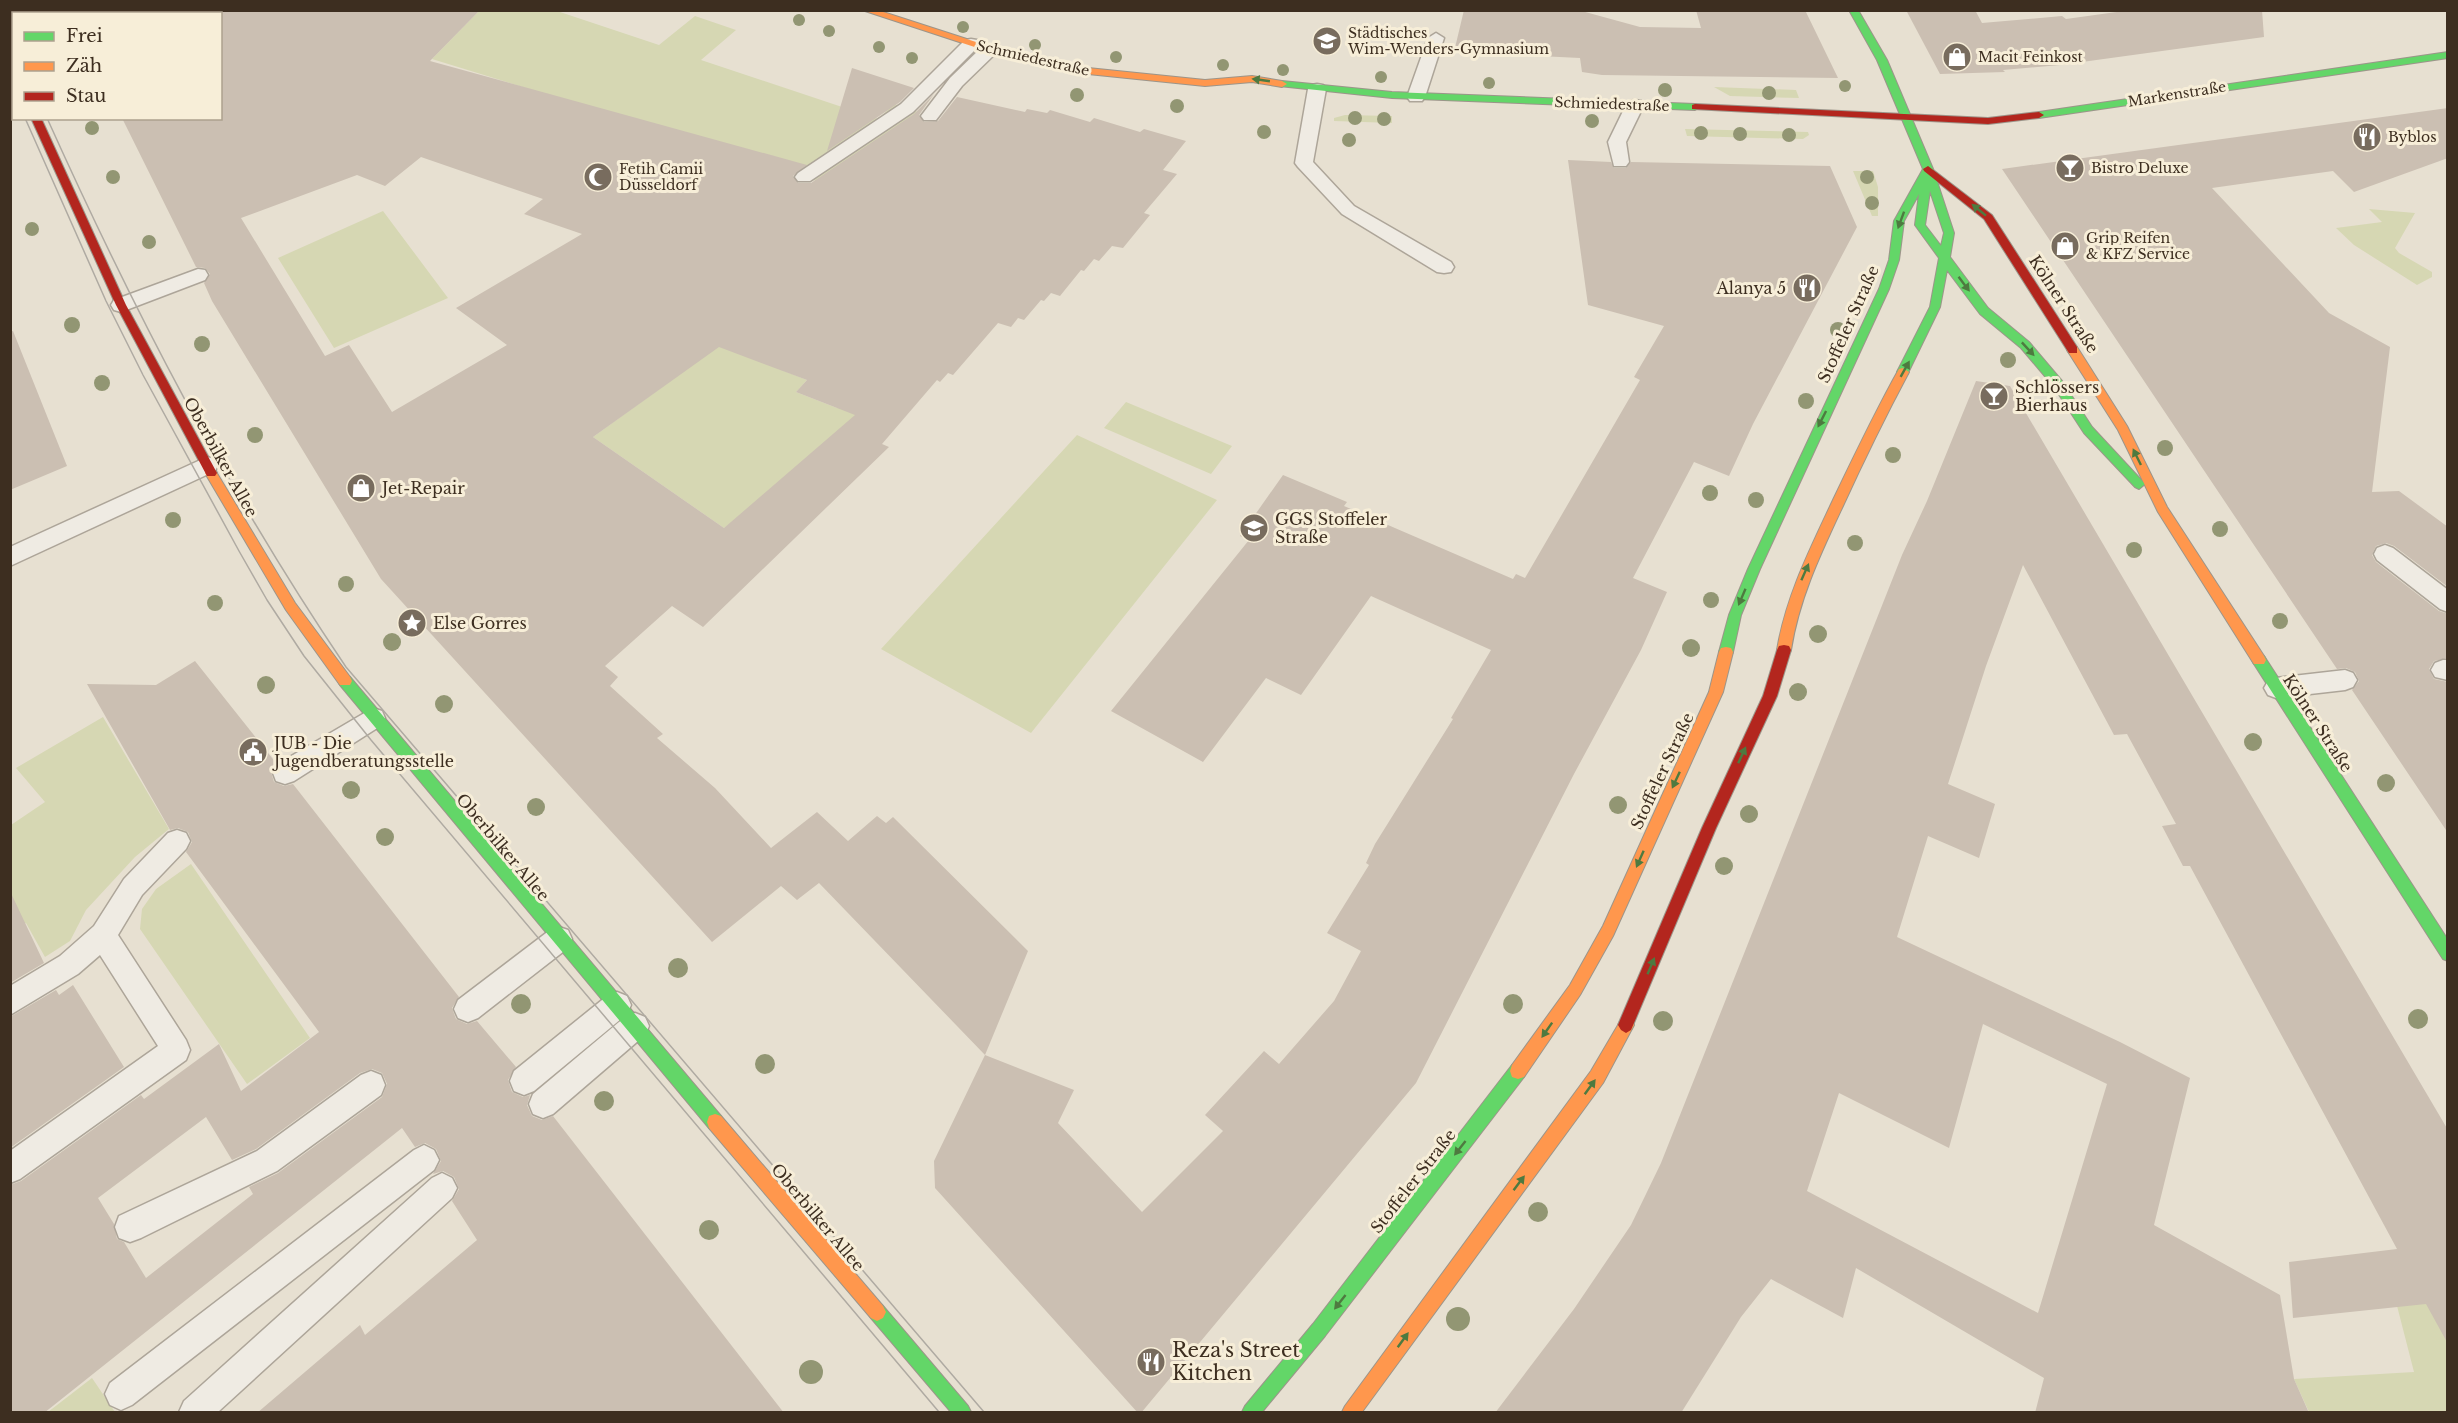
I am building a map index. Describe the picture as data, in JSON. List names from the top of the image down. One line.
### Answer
{"streets":{"main road":["Schmiedestraße","Markenstraße","Kölner Straße","Stoffeler Straße","Oberbilker Allee"]},"crossings":[["Schmiedestraße","Markenstraße"],["Schmiedestraße","Kölner Straße"],["Markenstraße","Kölner Straße"],["Kölner Straße","Stoffeler Straße"]],"places":{"school or university":["Städtisches Wim-Wenders-Gymnasium","GGS Stoffeler Straße"],"shop":["Macit Feinkost","Grip Reifen & KFZ Service","Jet-Repair"],"restaurant":["Byblos","Alanya 5","Reza's Street Kitchen"],"bar":["Bistro Deluxe","Schlössers Bierhaus"],"mosque":["Fetih Camii Düsseldorf"],"place":["Else Gorres"],"public building":["JUB - Die Jugendberatungsstelle"]},"legend":["Frei","Zäh","Stau"]}
